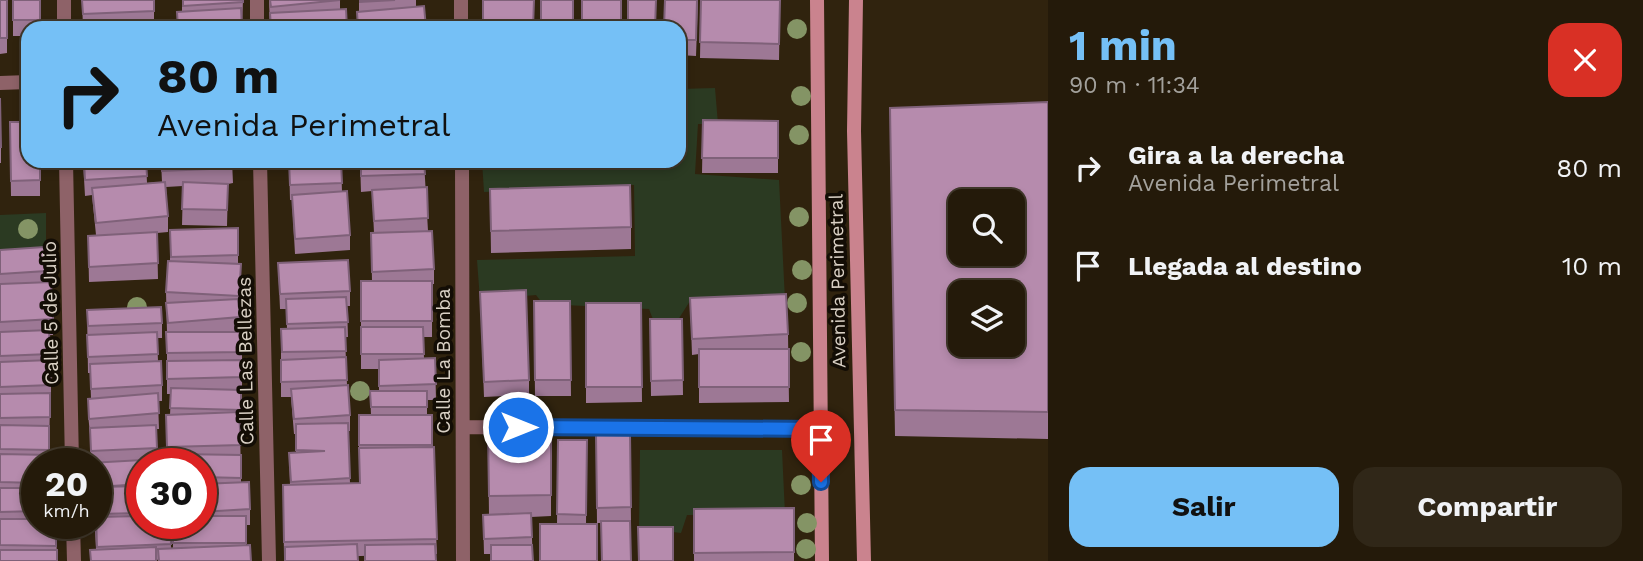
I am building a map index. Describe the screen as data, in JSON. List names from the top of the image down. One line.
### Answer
{"streets":{"main road":["Avenida Perimetral"],"street":["Calle 5 de Julio","Calle Las Bellezas","Calle La Bomba"]},"page":{"heading":["1 min","90 m · 11:34"],"turn":["80 m","Avenida Perimetral"],"list":[{"name":"Gira a la derecha","note":"Avenida Perimetral","value":"80 m"},{"name":"Llegada al destino","value":"10 m"}],"speed":"20 km/h","limit":"30","buttons":["Salir","Compartir"]}}
